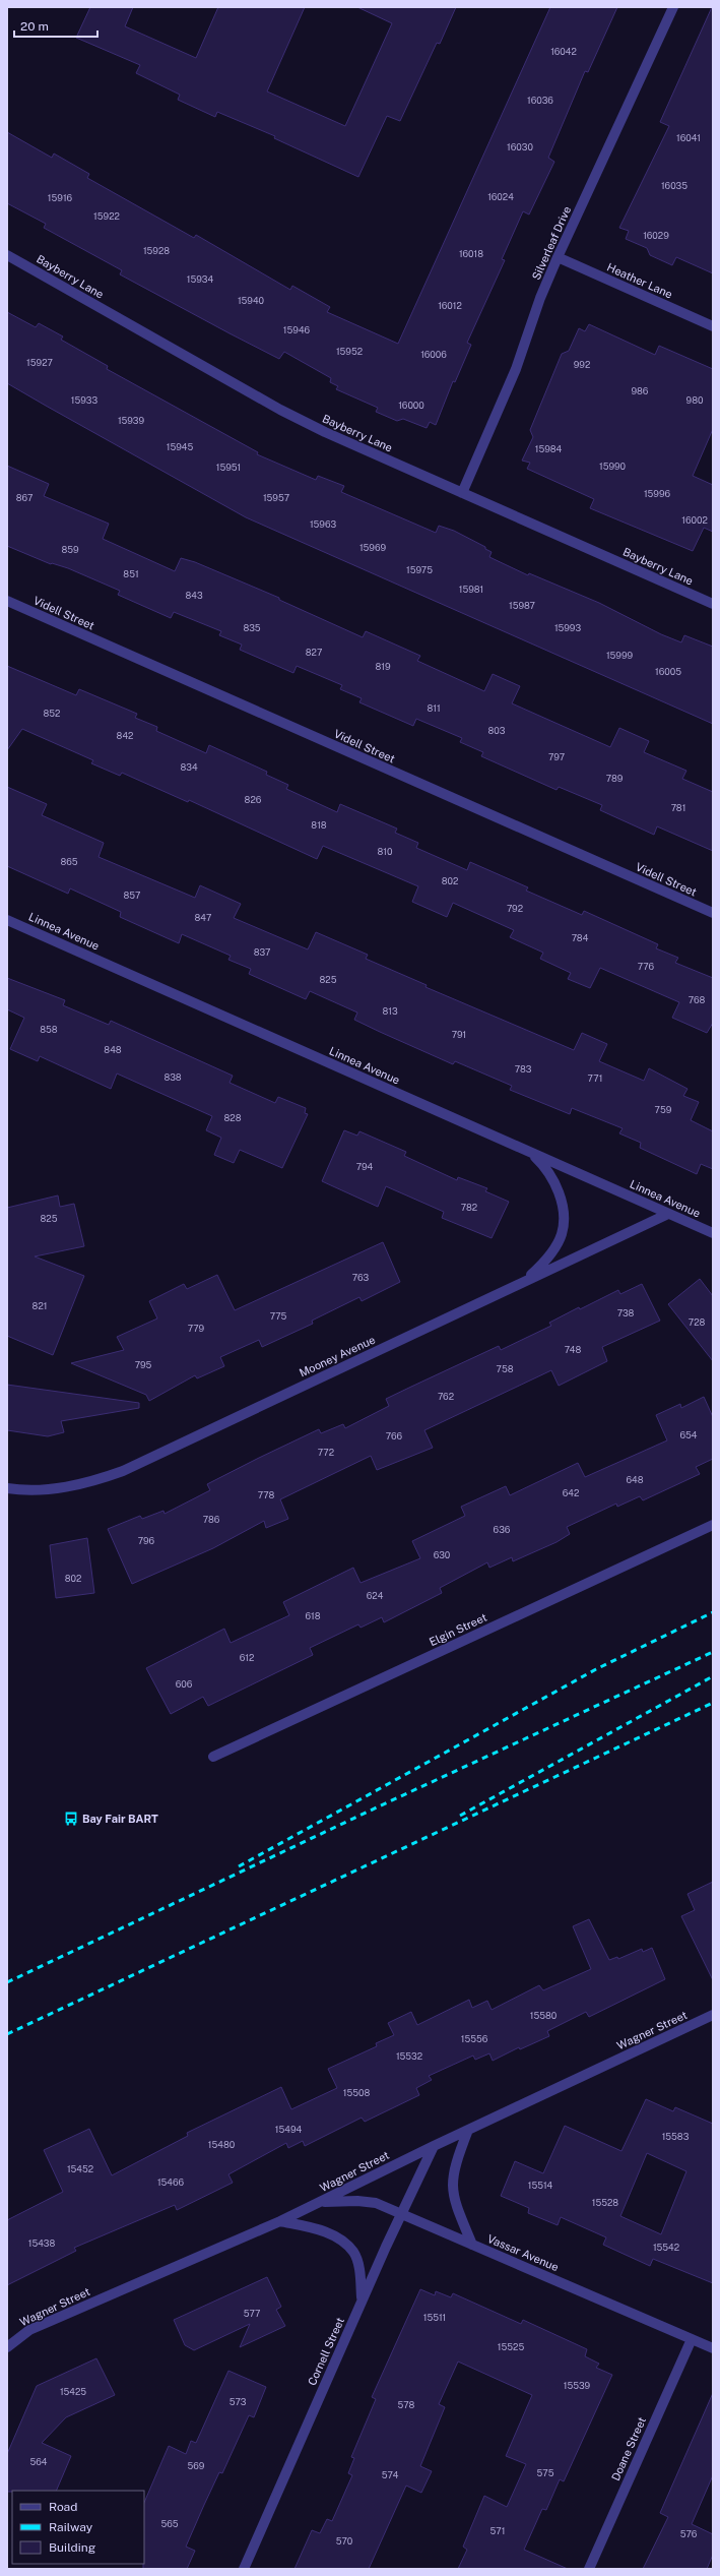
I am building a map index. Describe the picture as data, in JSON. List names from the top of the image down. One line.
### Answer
{"streets":{"street":["Silverleaf Drive","Bayberry Lane","Heather Lane","Videll Street","Linnea Avenue","Mooney Avenue","Elgin Street","Wagner Street","Vassar Avenue","Cornell Street","Doane Street"]},"crossings":[["Silverleaf Drive","Bayberry Lane"],["Silverleaf Drive","Heather Lane"],["Linnea Avenue","Mooney Avenue"],["Wagner Street","Vassar Avenue"],["Wagner Street","Cornell Street"],["Vassar Avenue","Cornell Street"],["Vassar Avenue","Doane Street"]],"places":{"bus stop":["Bay Fair BART"]},"house_numbers":["16042","16036","16041","16030","16035","16024","15916","15922","16029","15928","16018","15934","15940","16012","15946","15952","16006","15927","992","986","15933","980","16000","15939","15945","15984","15990","15951","15996","867","15957","16002","15963","15969","859","15975","851","15981","843","15987","835","15993","827","15999","819","16005","811","852","803","842","797","834","789","826","781","818","810","865","802","857","792","847","784","837","776","825","768","813","858","791","848","783","838","771","759","828","794","782","825","763","821","738","775","728","779","748","795","758","762","654","766","772","648","642","778","786","636","796","630","802","624","618","612","606","15580","15556","15532","15508","15494","15583","15480","15452","15466","15514","15528","15438","15542","577","15511","15525","15539","15425","573","578","564","569","575","574","565","571","576","570"],"legend":["Road","Railway","Building"],"scale_bar":"20 m"}
